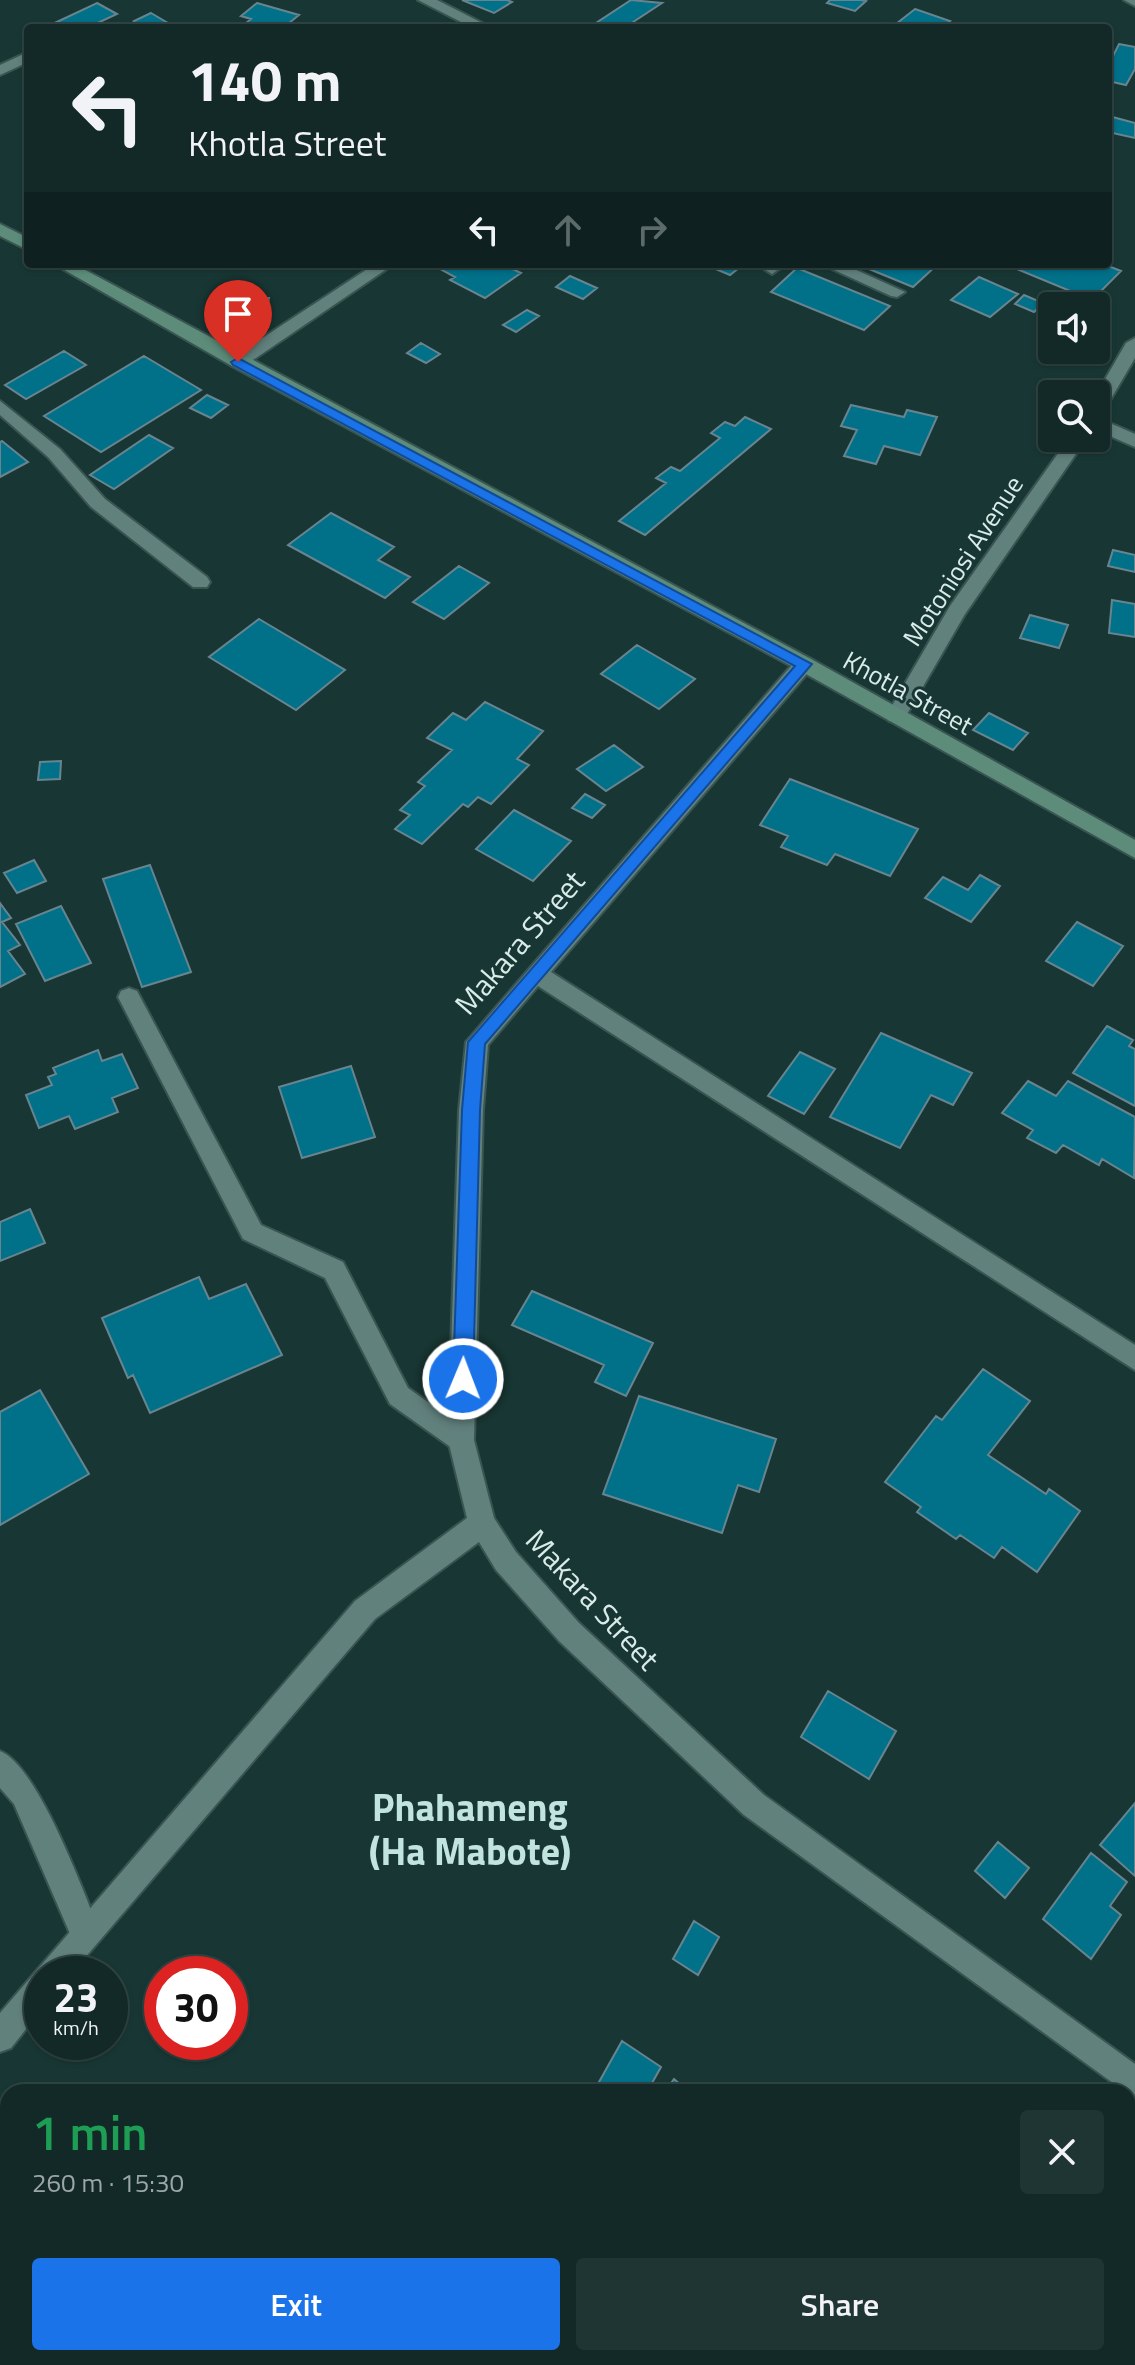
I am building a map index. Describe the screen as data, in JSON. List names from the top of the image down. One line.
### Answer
{"streets":{"street":["Motoniosi Avenue","Khotla Street","Makara Street"]},"crossings":[["Motoniosi Avenue","Khotla Street"],["Khotla Street","Makara Street"]],"districts":["Phahameng (Ha Mabote)"],"page":{"turn":["140 m","Khotla Street"],"speed":"23 km/h","limit":"30","heading":["1 min","260 m · 15:30"],"buttons":["Exit","Share"]}}
